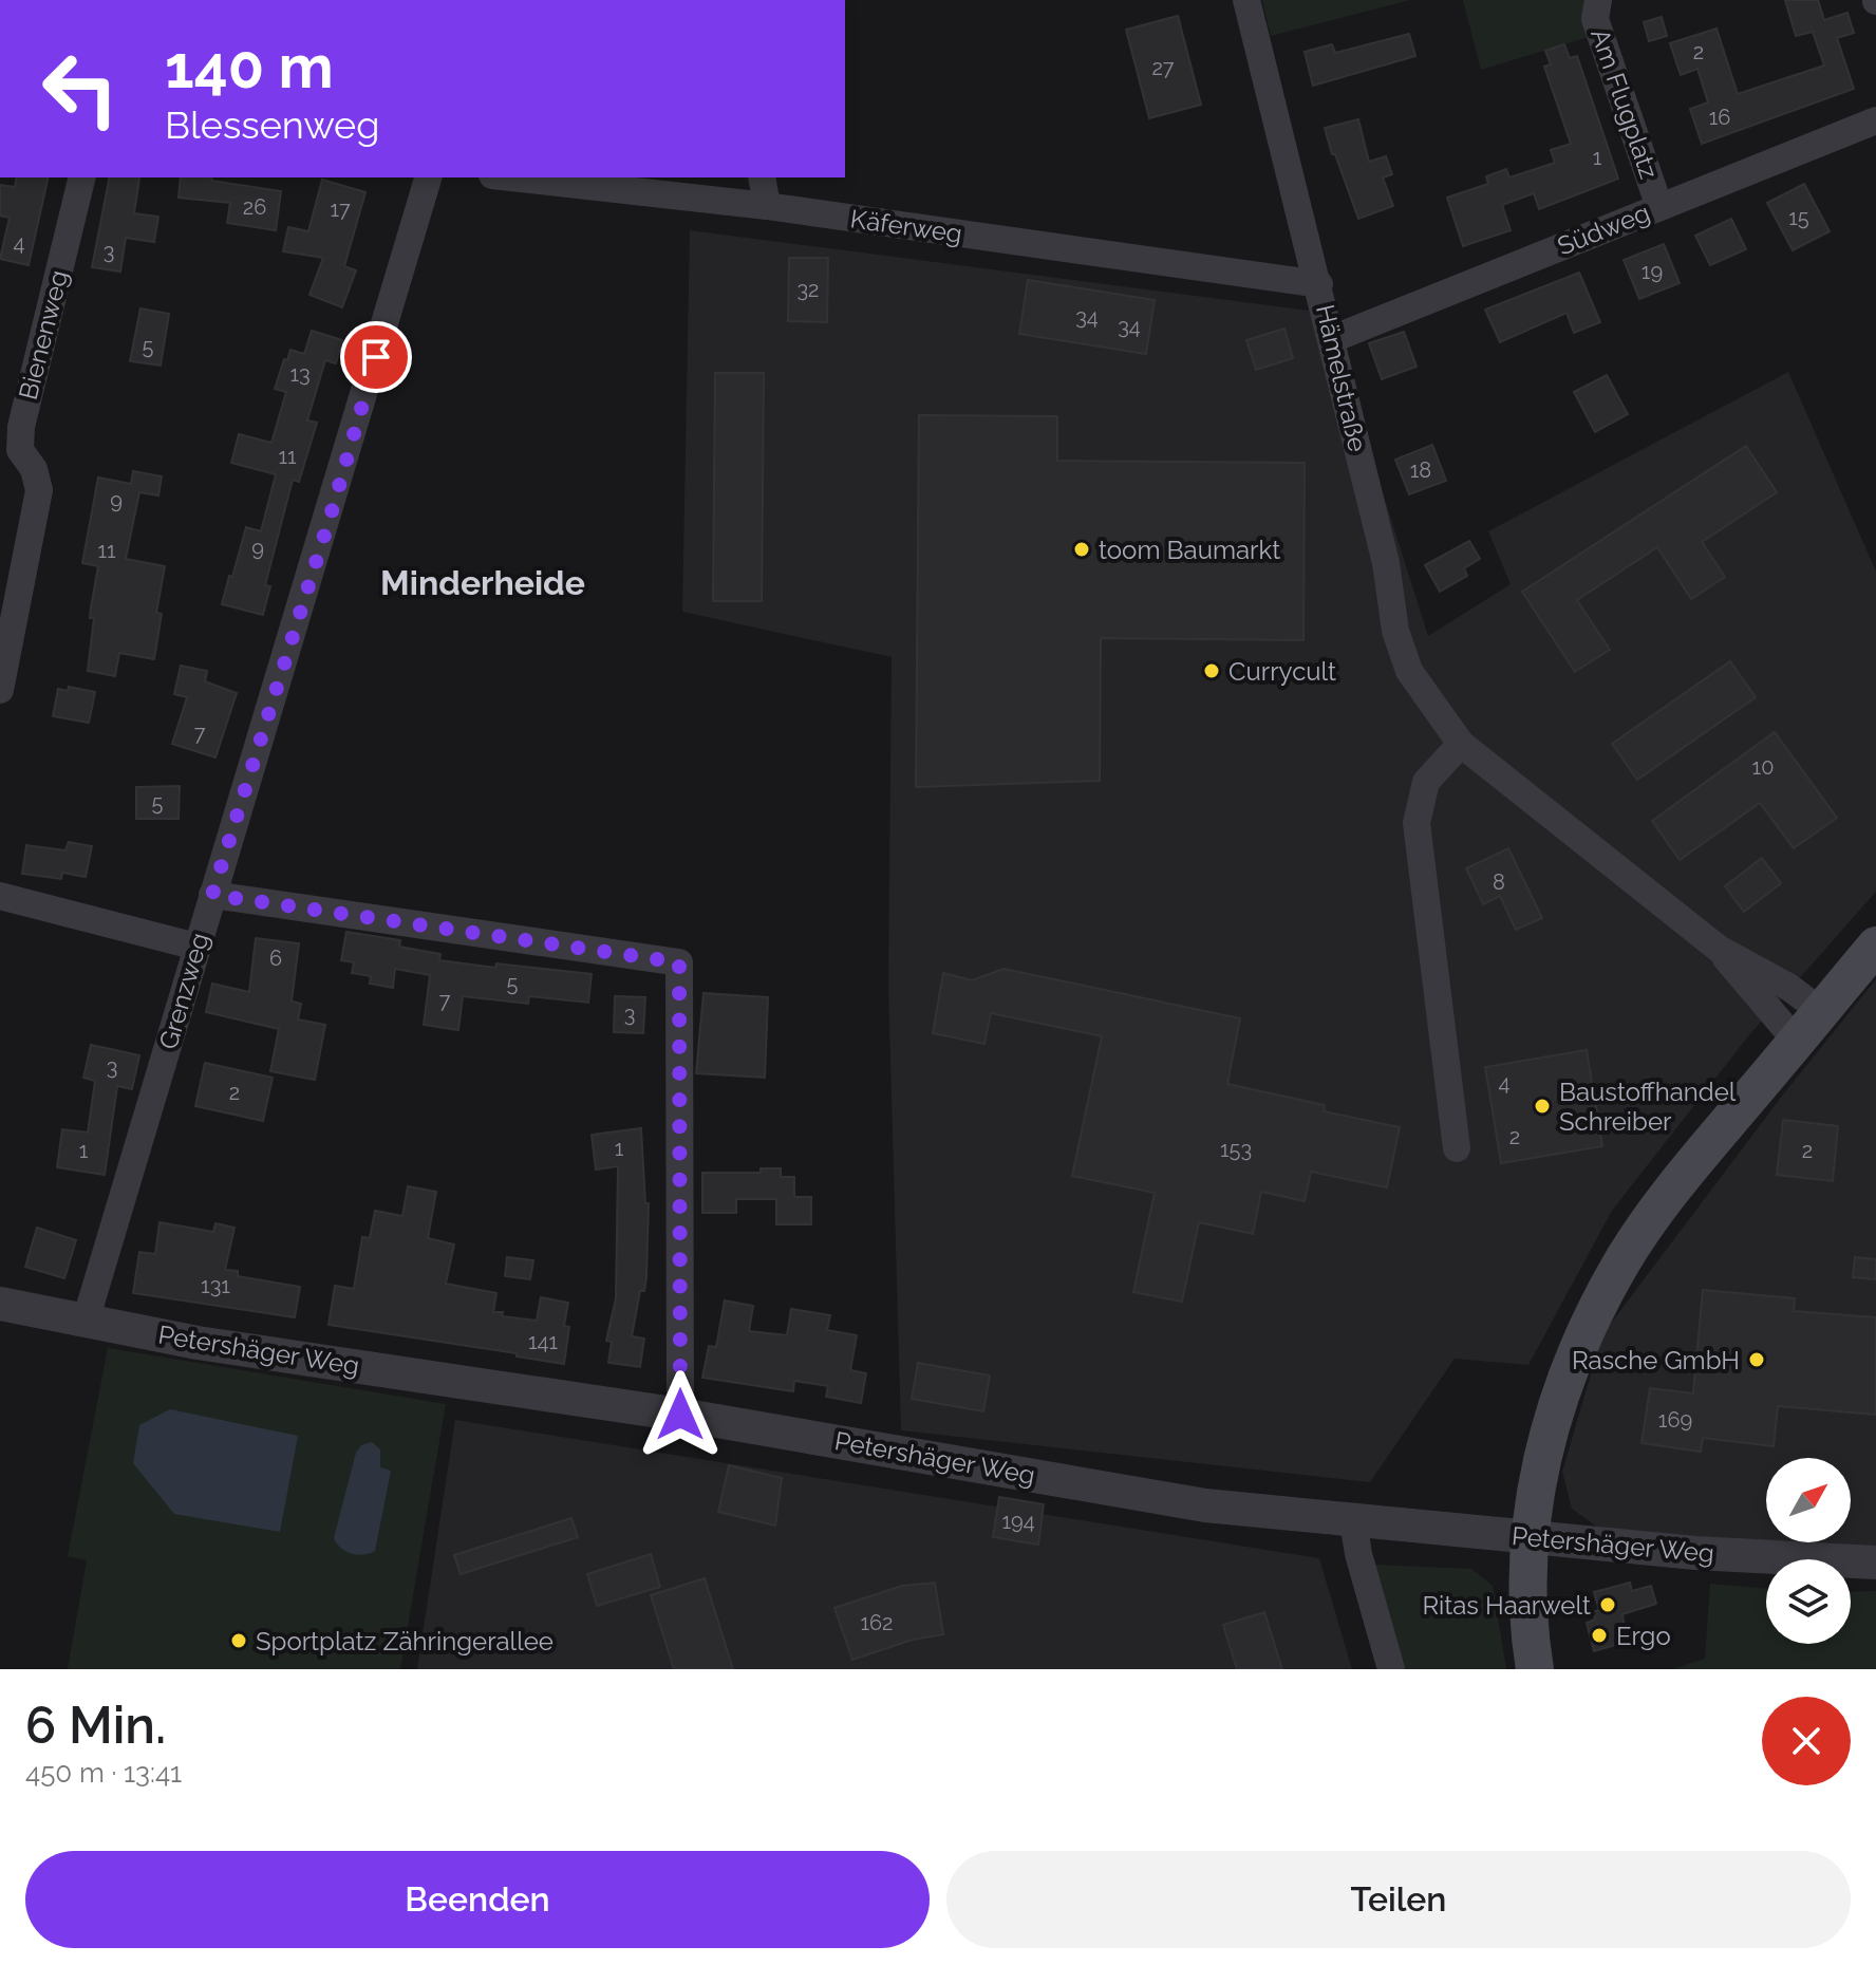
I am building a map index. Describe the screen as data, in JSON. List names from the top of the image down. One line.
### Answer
{"streets":{"street":["Am Flugplatz","Käferweg","Südweg","Bienenweg","Hämelstraße","Grenzweg","Petershäger Weg"]},"crossings":[["Am Flugplatz","Südweg"],["Käferweg","Hämelstraße"],["Südweg","Hämelstraße"],["Grenzweg","Petershäger Weg"]],"districts":["Minderheide"],"places":["toom Baumarkt","Currycult","Baustoffhandel Schreiber","Rasche GmbH","Ritas Haarwelt","Ergo","Sportplatz Zähringerallee"],"house_numbers":["2","27","16","1","26","17","15","4","3","19","32","34","34","5","13","11","18","9","9","11","7","10","5","8","6","5","7","3","3","4","2","2","1","153","1","2","131","141","169","194","162"],"north":"top right","page":{"turn":["140 m","Blessenweg"],"heading":["6 Min.","450 m · 13:41"],"buttons":["Beenden","Teilen"]}}
